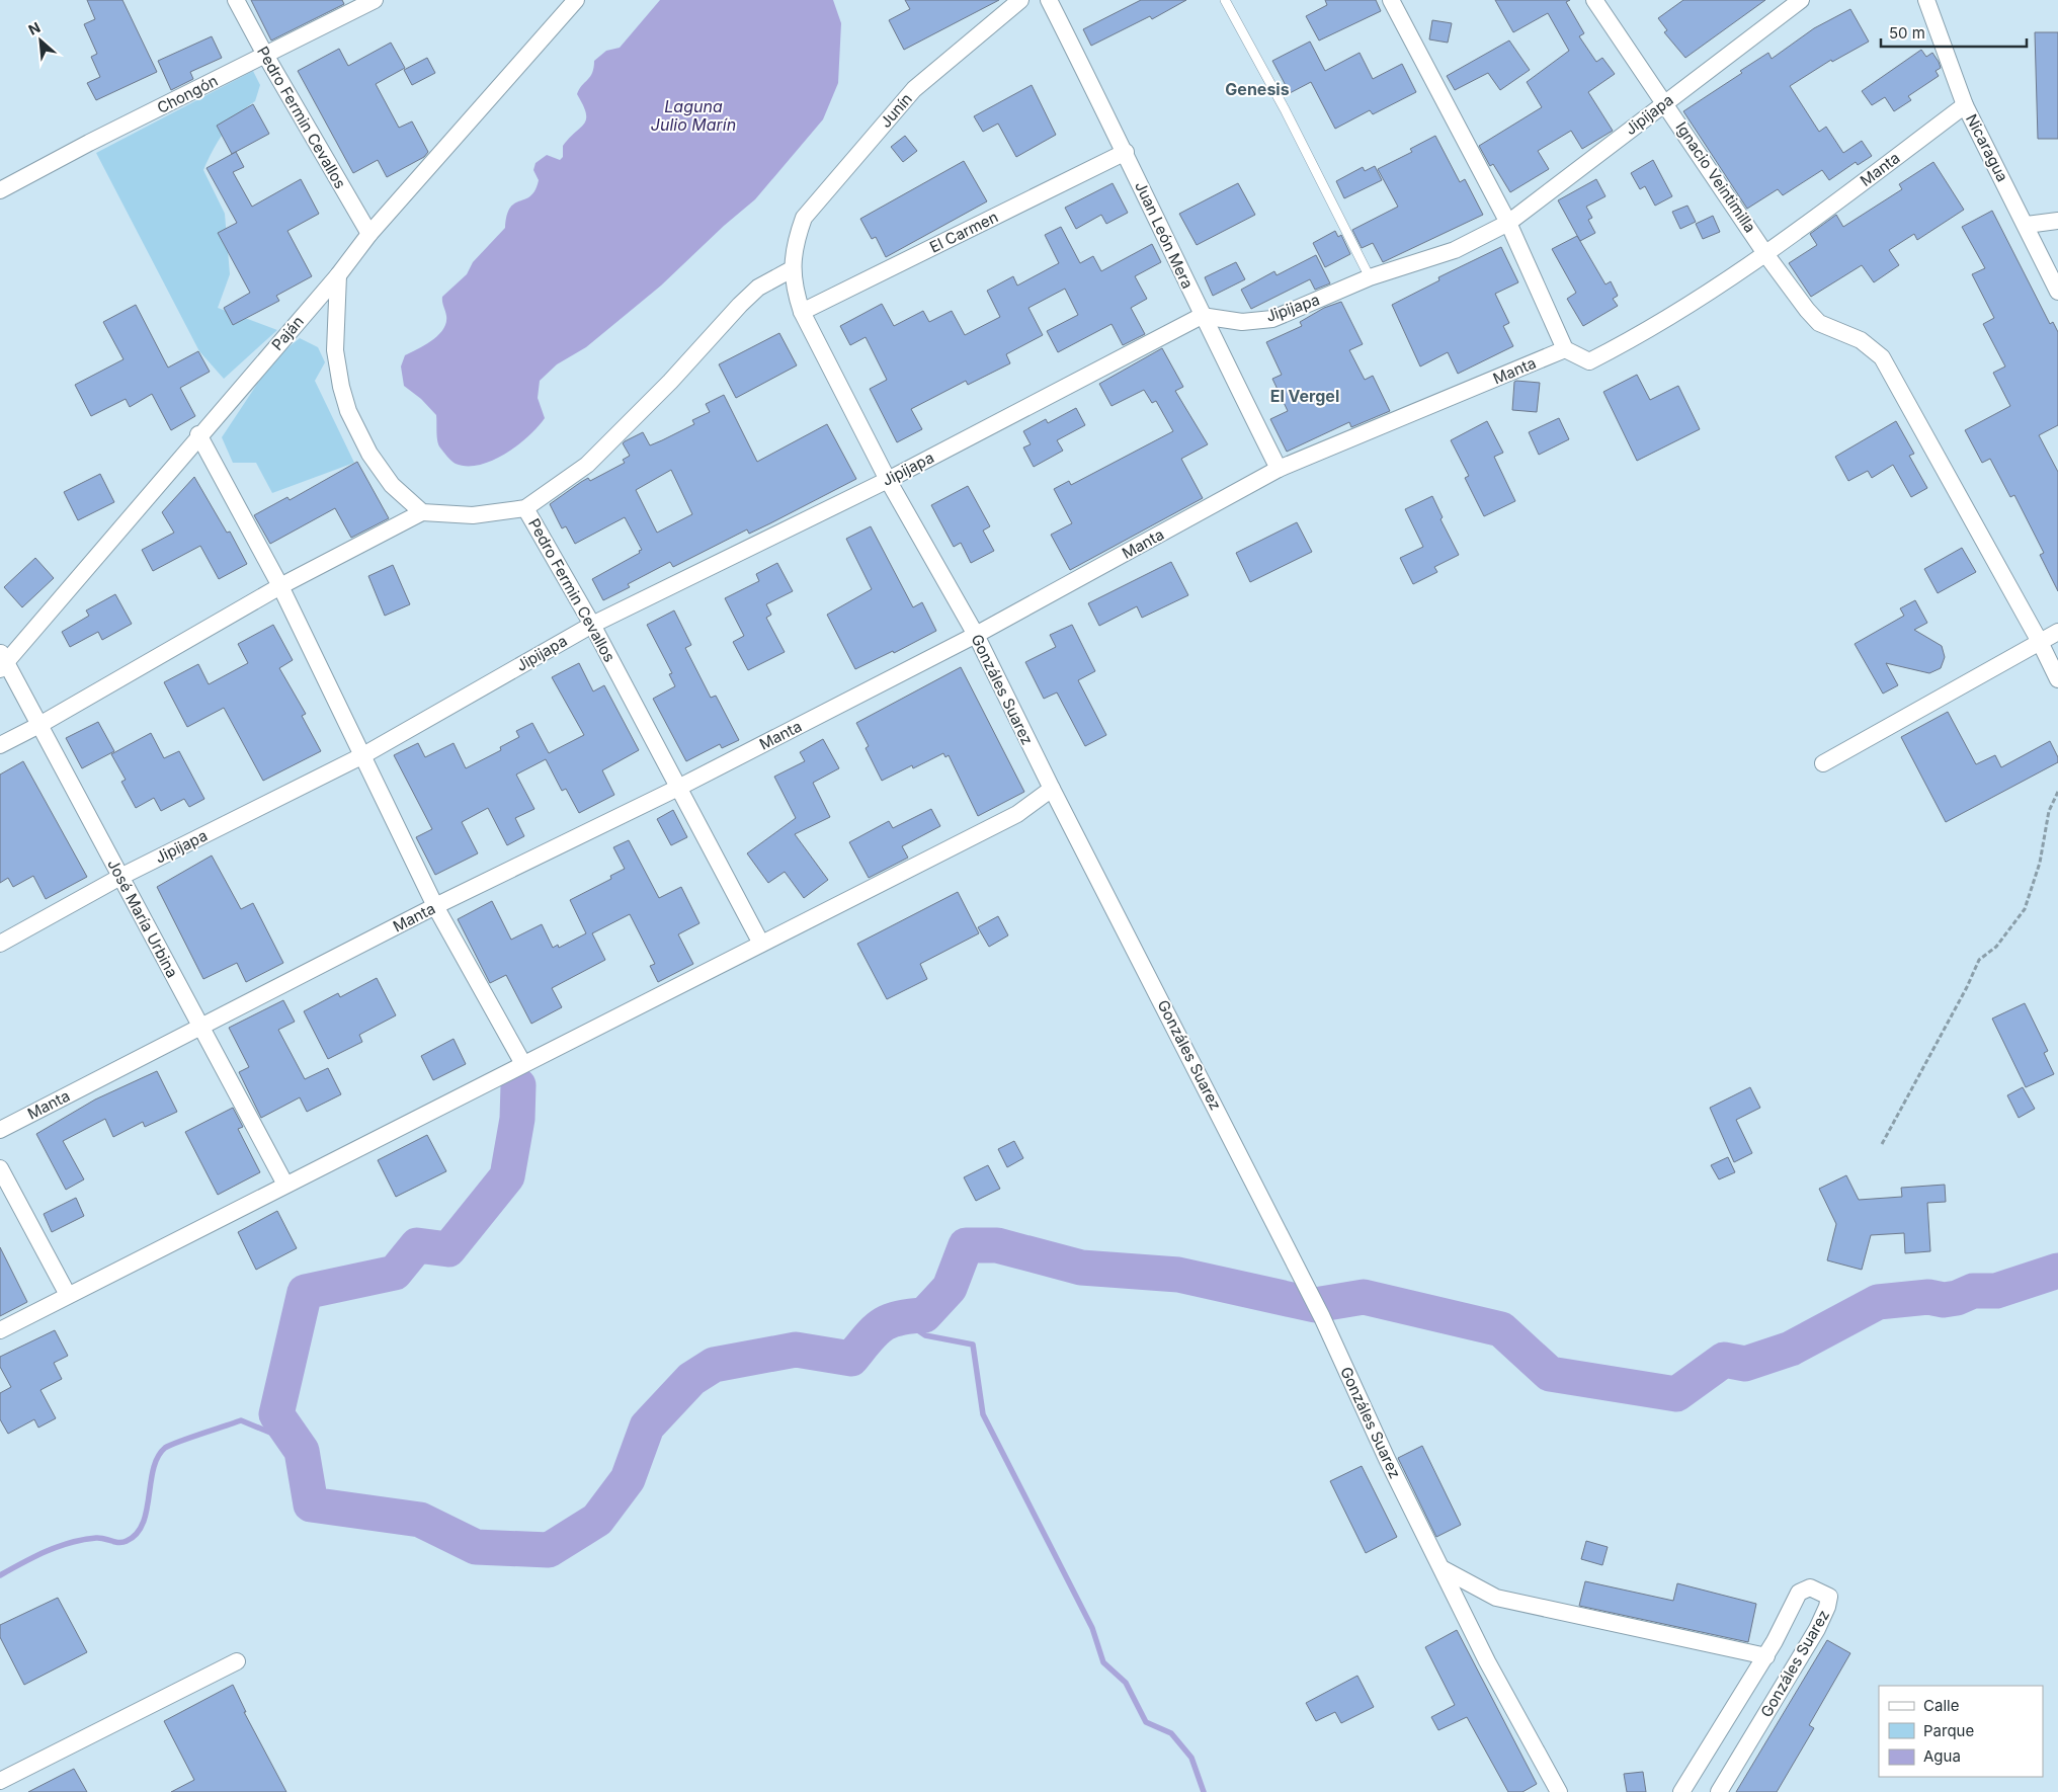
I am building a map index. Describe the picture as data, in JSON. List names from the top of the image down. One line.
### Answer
{"streets":{"street":["Chongón","Junín","Jipijapa","Pedro Fermin Cevallos","Nicaragua","Manta","Ignacio Veintimilla","El Carmen","Juan León Mera","Paján","Gonzáles Suarez","José María Urbina"]},"crossings":[["Chongón","Pedro Fermin Cevallos"],["Junín","Gonzáles Suarez"],["Jipijapa","Pedro Fermin Cevallos"],["Jipijapa","Ignacio Veintimilla"],["Jipijapa","Juan León Mera"],["Jipijapa","Gonzáles Suarez"],["Jipijapa","José María Urbina"],["Pedro Fermin Cevallos","Manta"],["Pedro Fermin Cevallos","Paján"],["Nicaragua","Manta"],["Manta","Ignacio Veintimilla"],["Manta","Juan León Mera"],["Manta","Gonzáles Suarez"],["Manta","José María Urbina"],["El Carmen","Juan León Mera"],["El Carmen","Gonzáles Suarez"],["Paján","José María Urbina"]],"districts":["Genesis","El Vergel"],"water":["Laguna Julio Marín"],"legend":["Calle","Parque","Agua"],"scale_bar":"50 m","north":"top left"}
